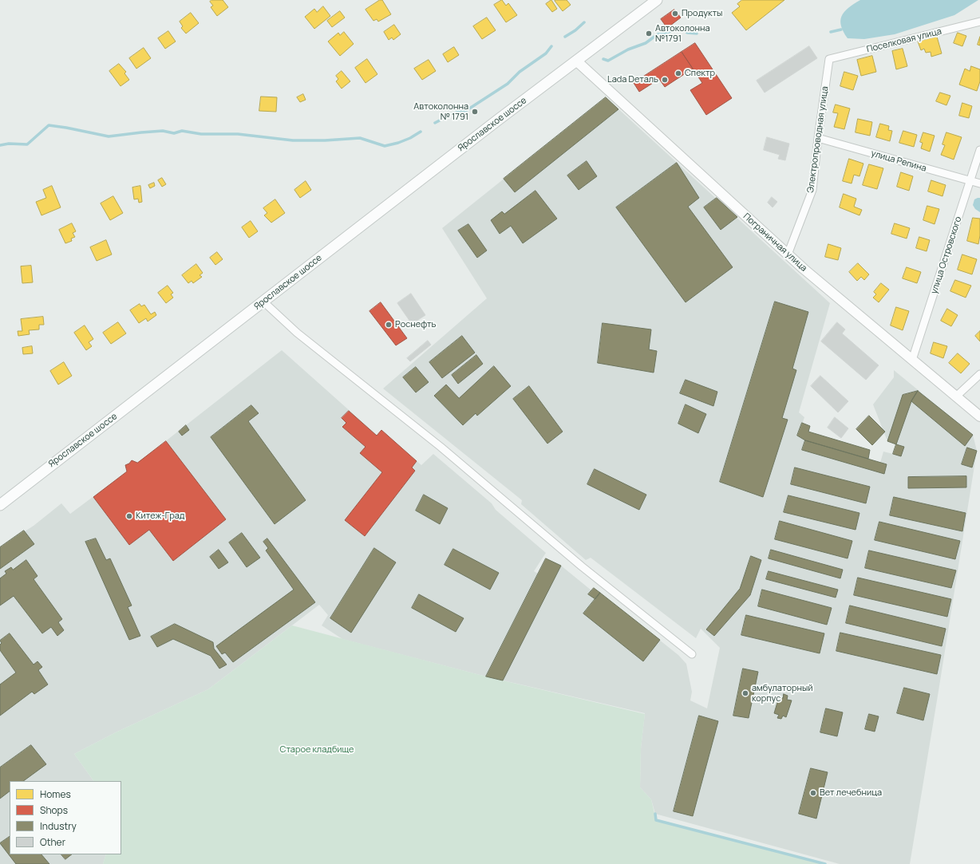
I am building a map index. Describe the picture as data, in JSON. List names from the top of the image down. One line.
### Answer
{"streets":{"main road":["Ярославское шоссе"],"street":["Поселковая улица","Электропроводная улица","улица Репина","Пограничная улица","улица Островского"]},"crossings":[["Поселковая улица","Электропроводная улица"],["Ярославское шоссе","Пограничная улица"],["Электропроводная улица","улица Репина"],["Электропроводная улица","Пограничная улица"],["улица Репина","улица Островского"],["Пограничная улица","улица Островского"]],"parks":["Старое кладбище"],"places":["Продукты","Автоколонна №1791","Спектр","Lada Dеталь","Автоколонна № 1791","Роснефть","Китеж-Град","амбулаторный корпус","Вет лечебница"],"legend":["Homes","Shops","Industry","Other"]}
